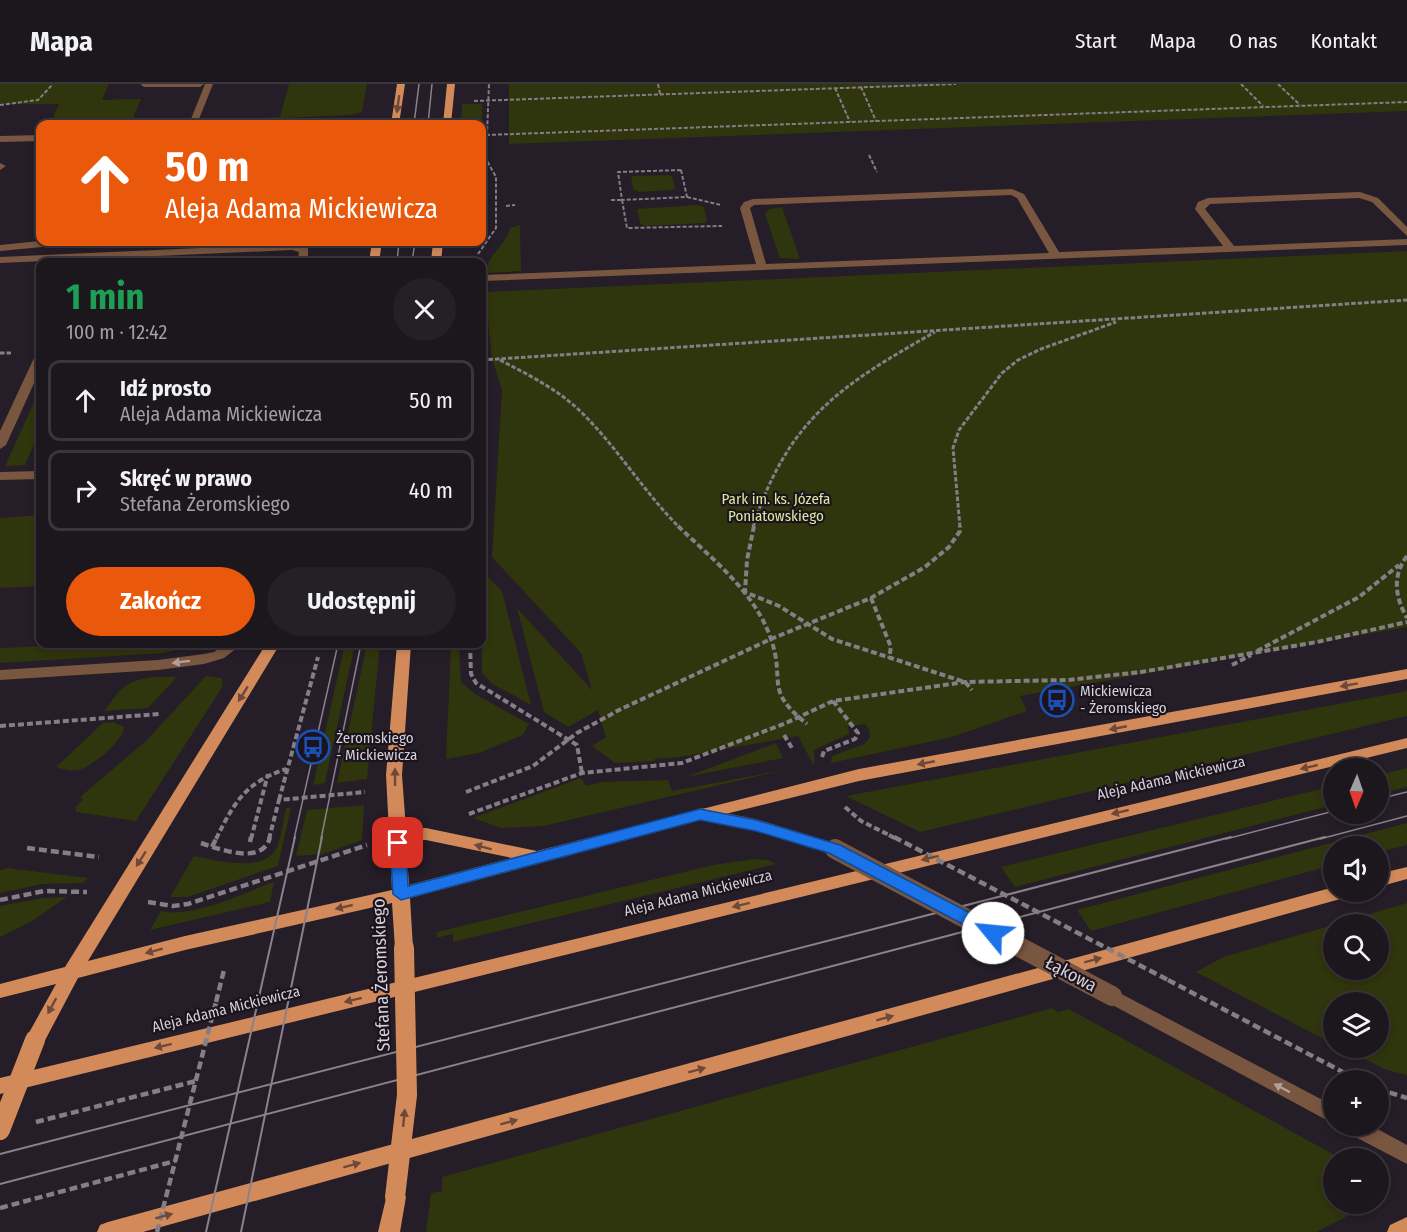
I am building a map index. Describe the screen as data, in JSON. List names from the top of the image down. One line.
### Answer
{"streets":{"main road":["Aleja Adama Mickiewicza","Stefana Żeromskiego"],"street":["Łąkowa"]},"one_way":["Łąkowa","Stefana Żeromskiego"],"parks":["Park im. ks. Józefa Poniatowskiego"],"places":{"bus stop":["Mickiewicza - Żeromskiego","Żeromskiego - Mickiewicza"]},"north":"bottom","page":{"header":"Mapa","nav":["Start","Mapa","O nas","Kontakt"],"turn":["50 m","Aleja Adama Mickiewicza"],"heading":["1 min","100 m · 12:42"],"list":[{"name":"Idź prosto","note":"Aleja Adama Mickiewicza","value":"50 m"},{"name":"Skręć w prawo","note":"Stefana Żeromskiego","value":"40 m"}],"buttons":["Zakończ","Udostępnij"],"map_buttons":["+","−"]}}
